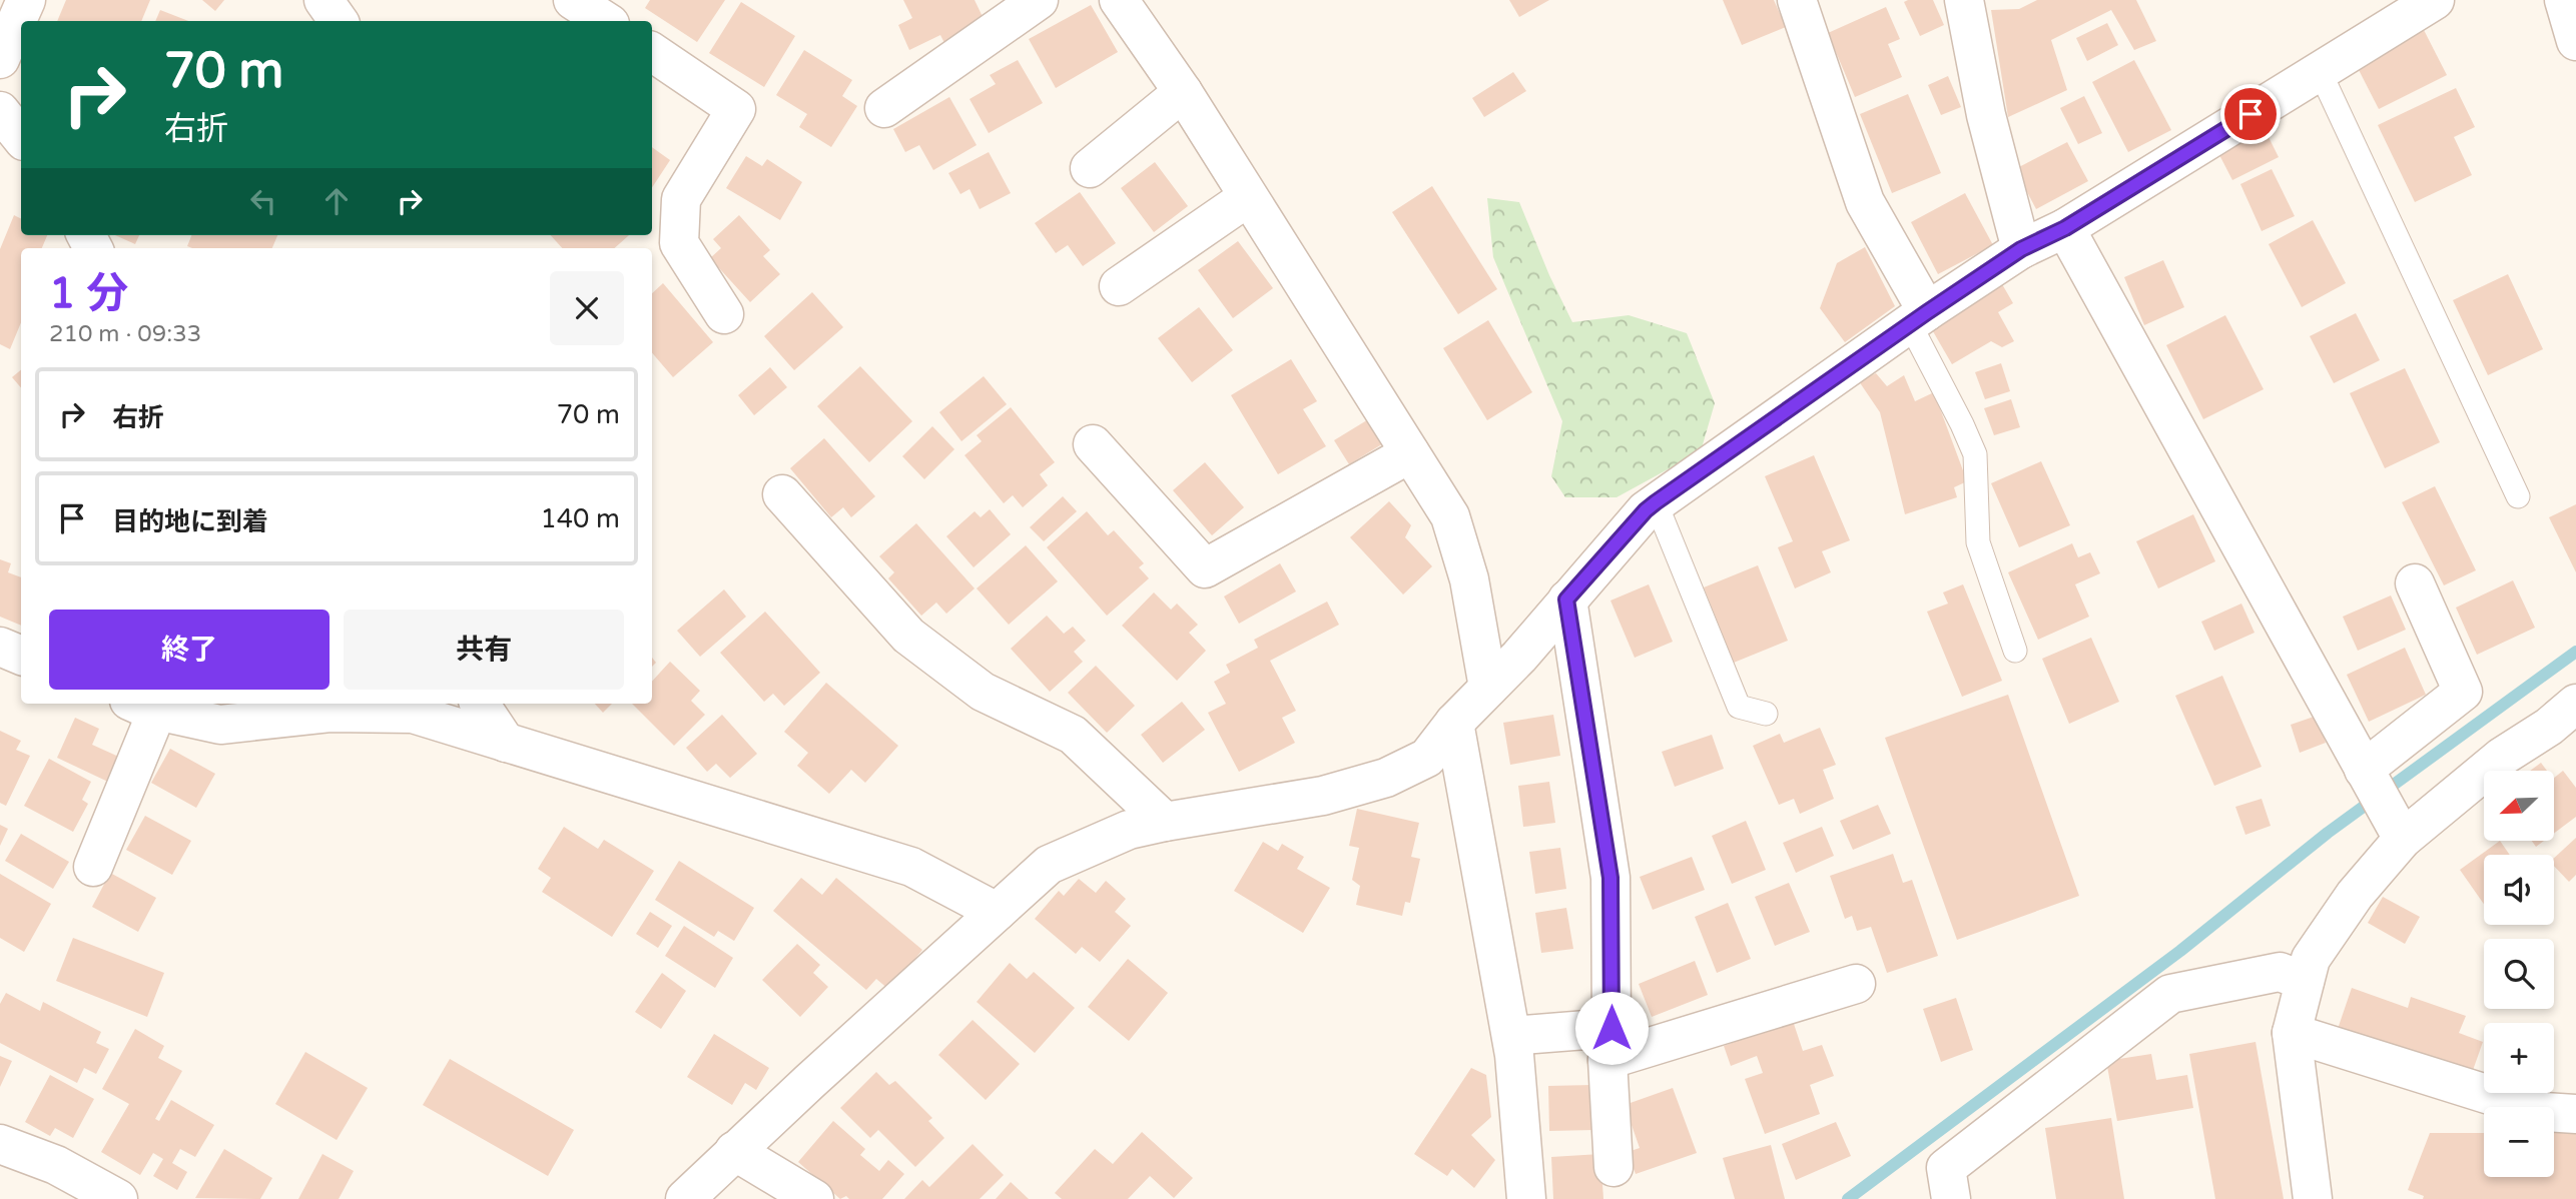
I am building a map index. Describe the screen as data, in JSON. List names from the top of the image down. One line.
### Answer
{"north":"bottom left","page":{"turn":["70 m","右折"],"heading":["1 分","210 m · 09:33"],"list":[{"name":"右折","value":"70 m"},{"name":"目的地に到着","value":"140 m"}],"buttons":["終了","共有"],"map_buttons":["+","−"]}}
